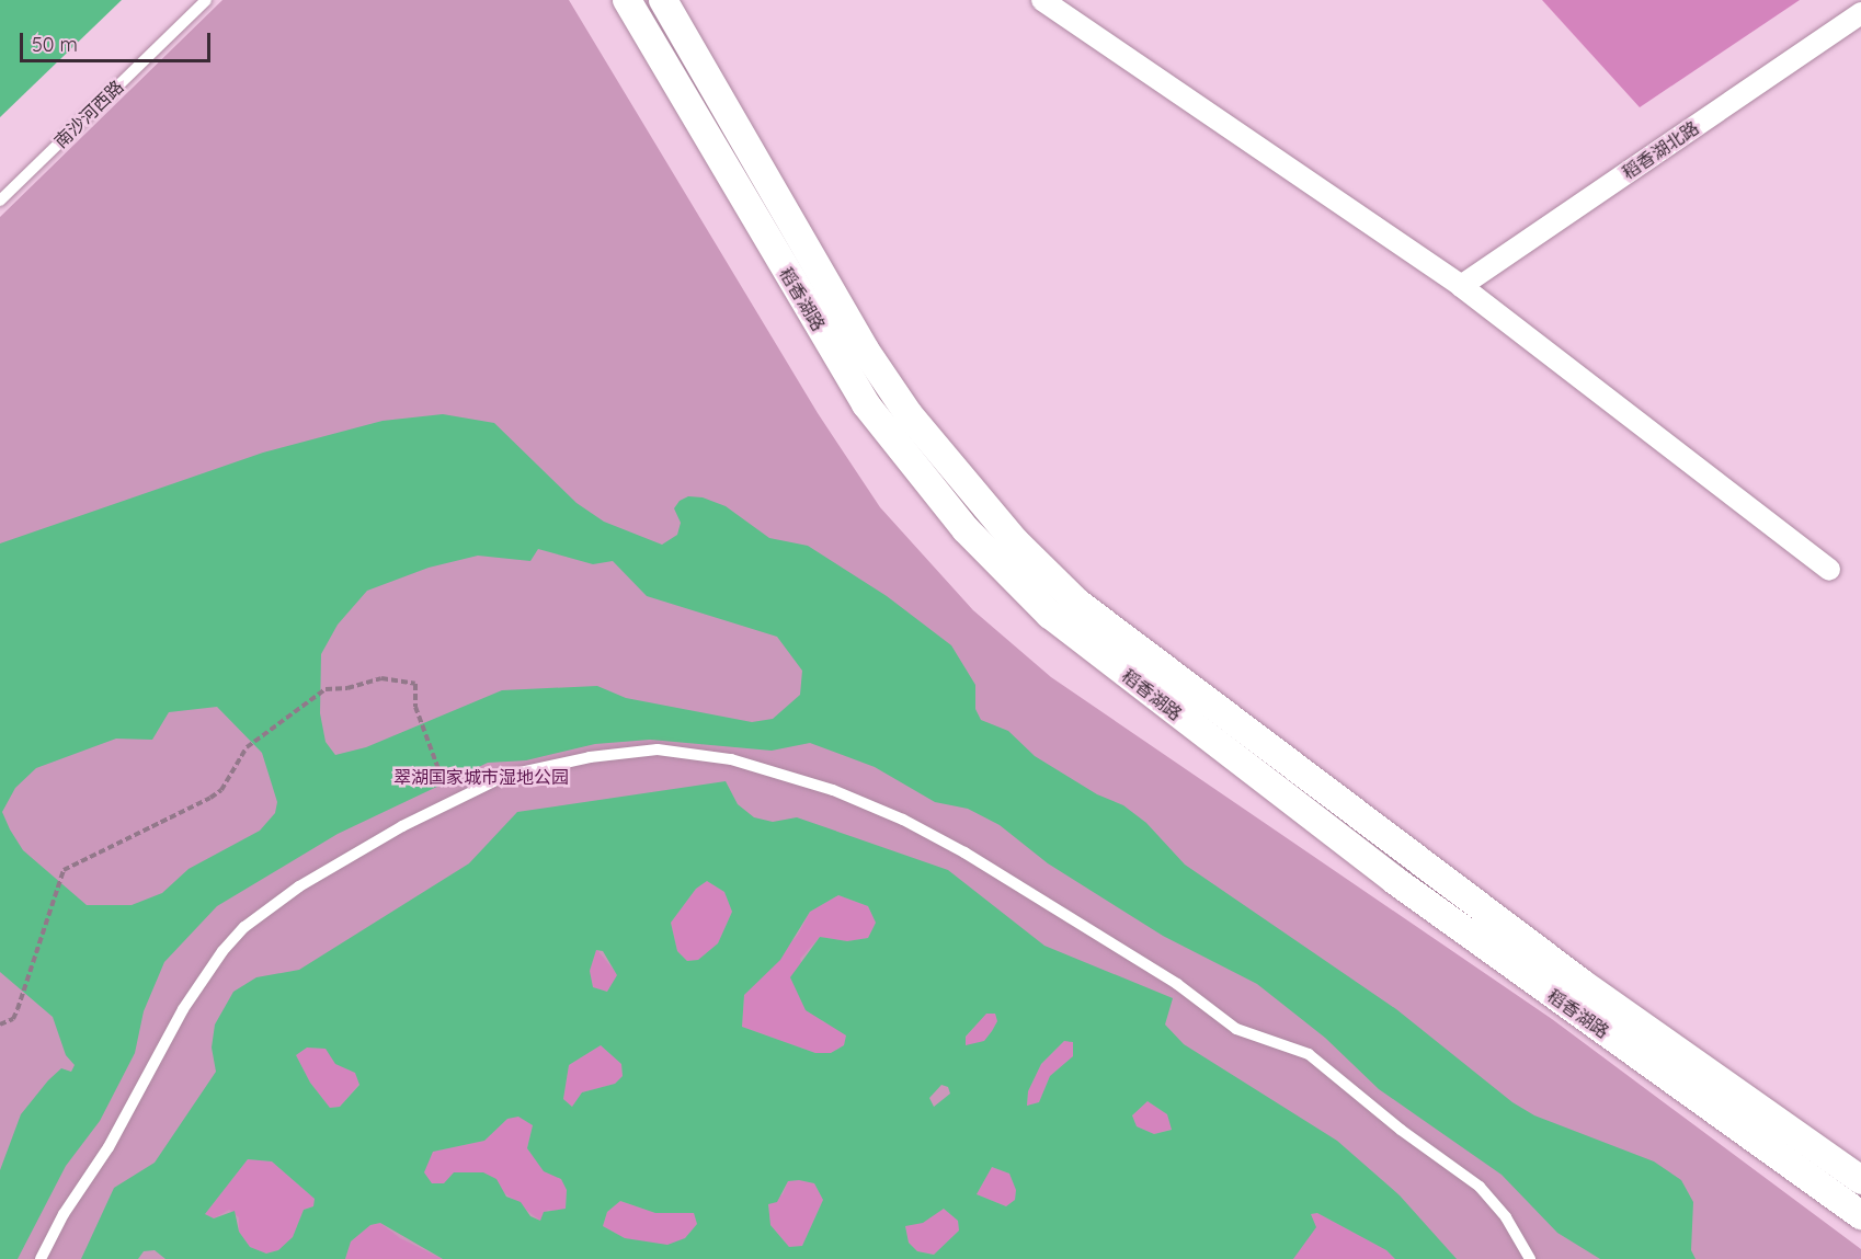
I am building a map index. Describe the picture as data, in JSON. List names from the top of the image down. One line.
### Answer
{"streets":{"street":["稻香湖北路","稻香湖路"],"lane":["南沙河西路"]},"parks":["翠湖国家城市湿地公园"],"scale_bar":"50 m"}
